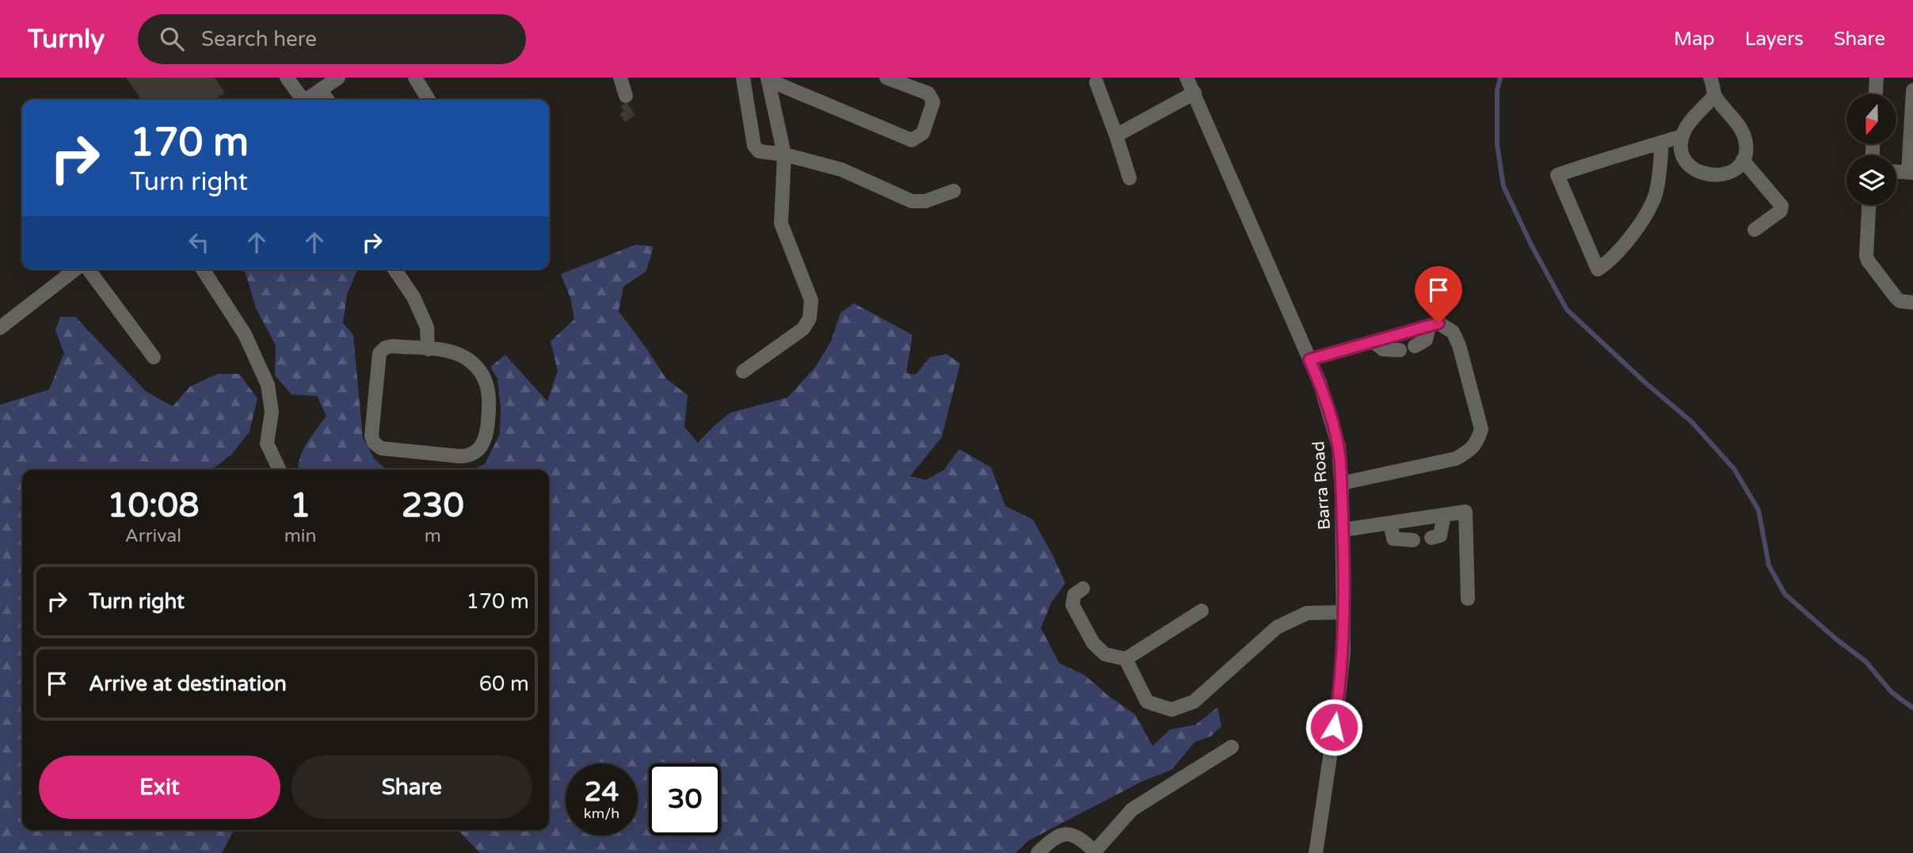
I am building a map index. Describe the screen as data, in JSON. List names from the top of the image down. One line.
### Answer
{"streets":{"street":["Barra Road"]},"north":"bottom","page":{"header":"Turnly","search":"Search here","nav":["Map","Layers","Share"],"turn":["170 m","Turn right"],"eta":["10:08","Arrival","1","min","230","m"],"list":[{"name":"Turn right","value":"170 m"},{"name":"Arrive at destination","value":"60 m"}],"buttons":["Exit","Share"],"speed":"24 km/h","limit":"30"}}
